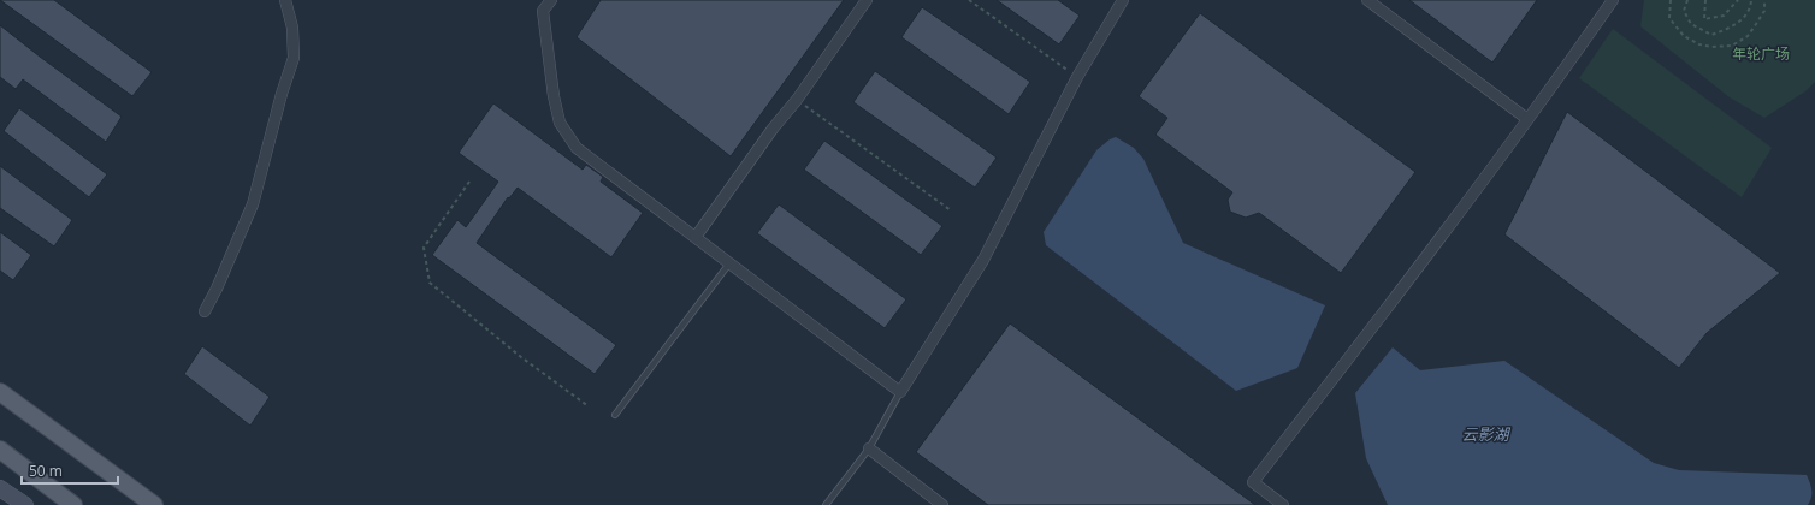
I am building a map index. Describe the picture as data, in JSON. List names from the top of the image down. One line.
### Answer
{"water":["云影湖"],"parks":["年轮广场"],"scale_bar":"50 m"}
